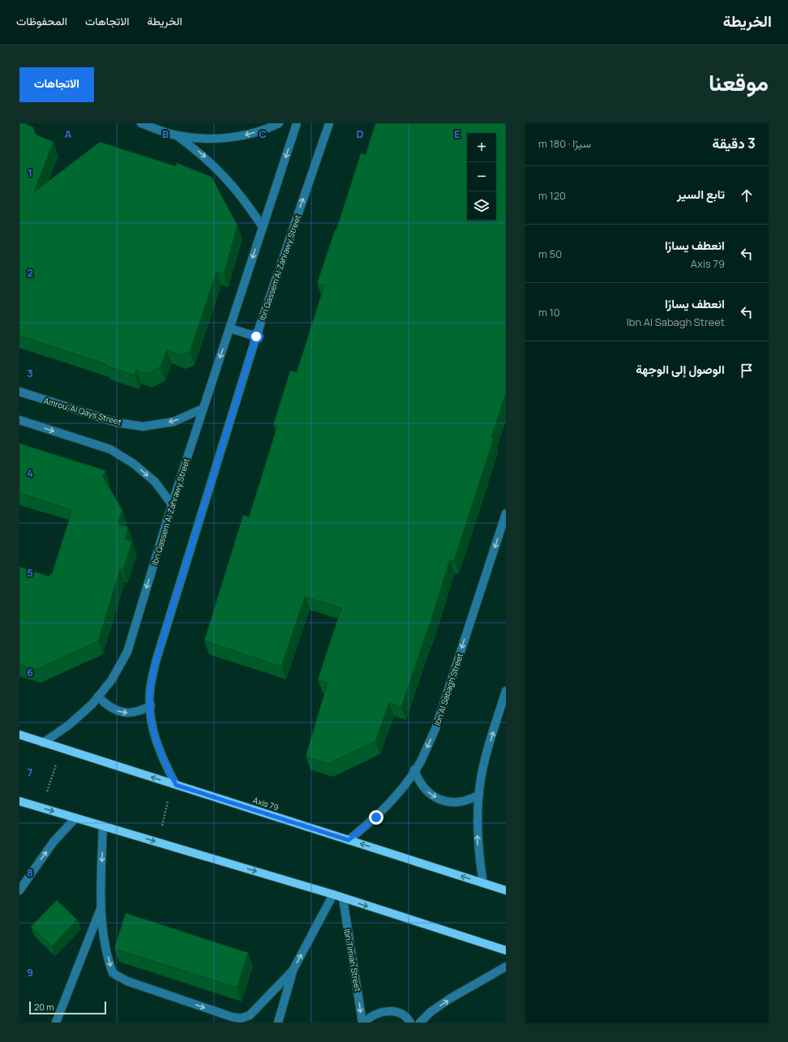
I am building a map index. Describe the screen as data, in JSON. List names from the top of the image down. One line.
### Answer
{"streets":{"main road":["Axis 79"],"street":["Ibn Qassem Al Zahrawy Street","Amrou' Al Qays Street","Ibn Al Sabagh Street","Ibn Timiah Street"]},"crossings":[["Ibn Qassem Al Zahrawy Street","Amrou' Al Qays Street"],["Ibn Qassem Al Zahrawy Street","Axis 79"],["Ibn Al Sabagh Street","Axis 79"]],"one_way":["Amrou' Al Qays Street","Ibn Timiah Street"],"scale_bar":"20 m","page":{"header":"الخريطة","nav":["الخريطة","الاتجاهات","المحفوظات"],"title":"موقعنا","buttons":"الاتجاهات","heading":["3 دقيقة","سيرًا · 180 m"],"map_buttons":["+","−"],"list":[["تابع السير","120 m"],["انعطف يسارًا","Axis 79","50 m"],["انعطف يسارًا","Ibn Al Sabagh Street","10 m"],"الوصول إلى الوجهة"],"scale":"20 m"},"grid":{"columns":["A","B","C","D","E"],"rows":["1","2","3","4","5","6","7","8","9"]}}
